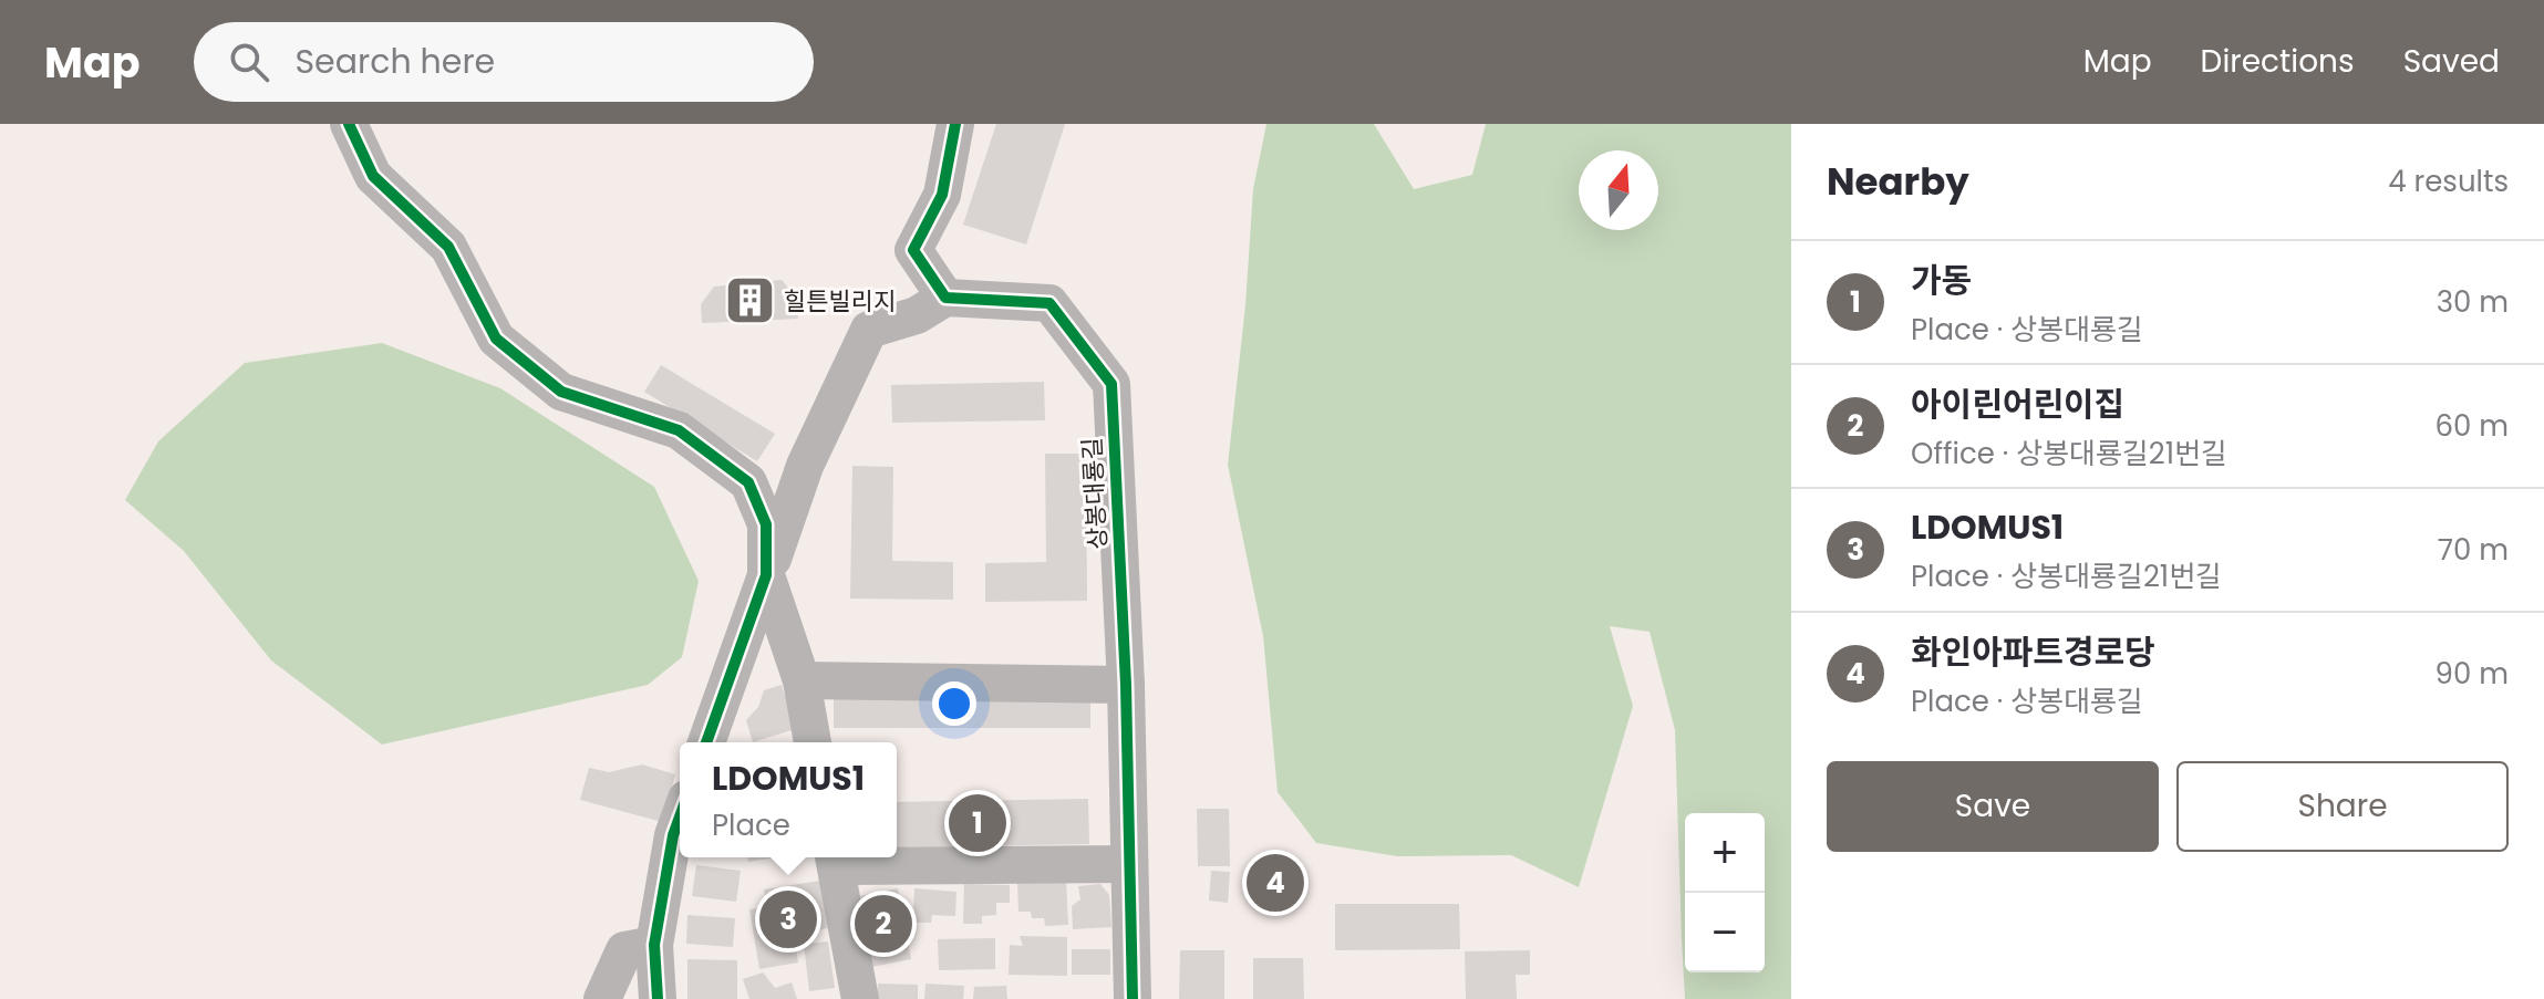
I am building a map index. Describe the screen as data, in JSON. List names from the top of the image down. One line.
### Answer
{"streets":{"street":["상봉대룡길"]},"places":{"building":["힐튼빌리지"]},"north":"top","page":{"header":"Map","search":"Search here","nav":["Map","Directions","Saved"],"heading":["Nearby","4 results"],"list":[{"mark":"1","name":"가동","note":"Place · 상봉대룡길","value":"30 m"},{"mark":"2","name":"아이린어린이집","note":"Office · 상봉대룡길21번길","value":"60 m"},{"mark":"3","name":"LDOMUS1","note":"Place · 상봉대룡길21번길","value":"70 m"},{"mark":"4","name":"화인아파트경로당","note":"Place · 상봉대룡길","value":"90 m"}],"buttons":["Save","Share"],"popup":["LDOMUS1","Place"],"pins":["1","4","3","2"],"map_buttons":["+","−"]}}
